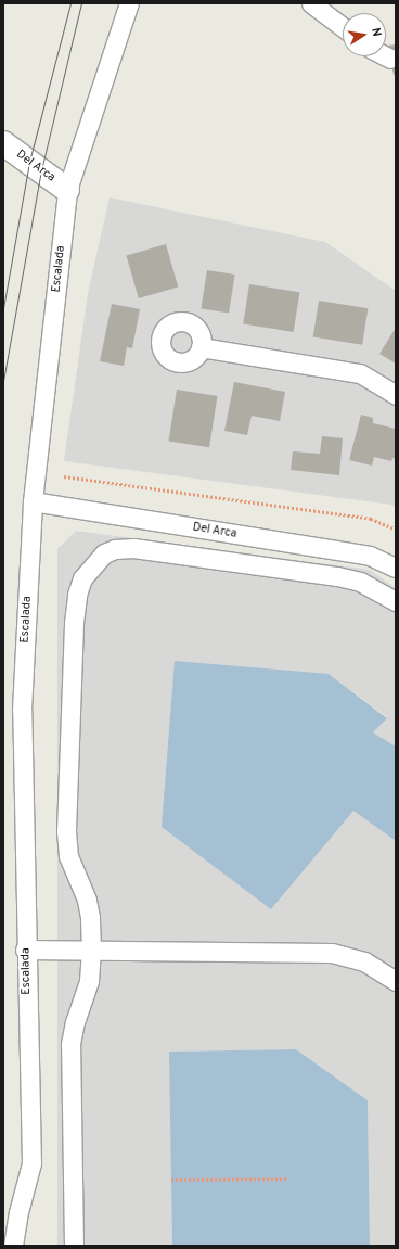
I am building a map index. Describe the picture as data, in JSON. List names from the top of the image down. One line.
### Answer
{"streets":{"street":["Del Arca","Escalada"]},"crossings":[["Del Arca","Escalada"]],"north":"right"}
